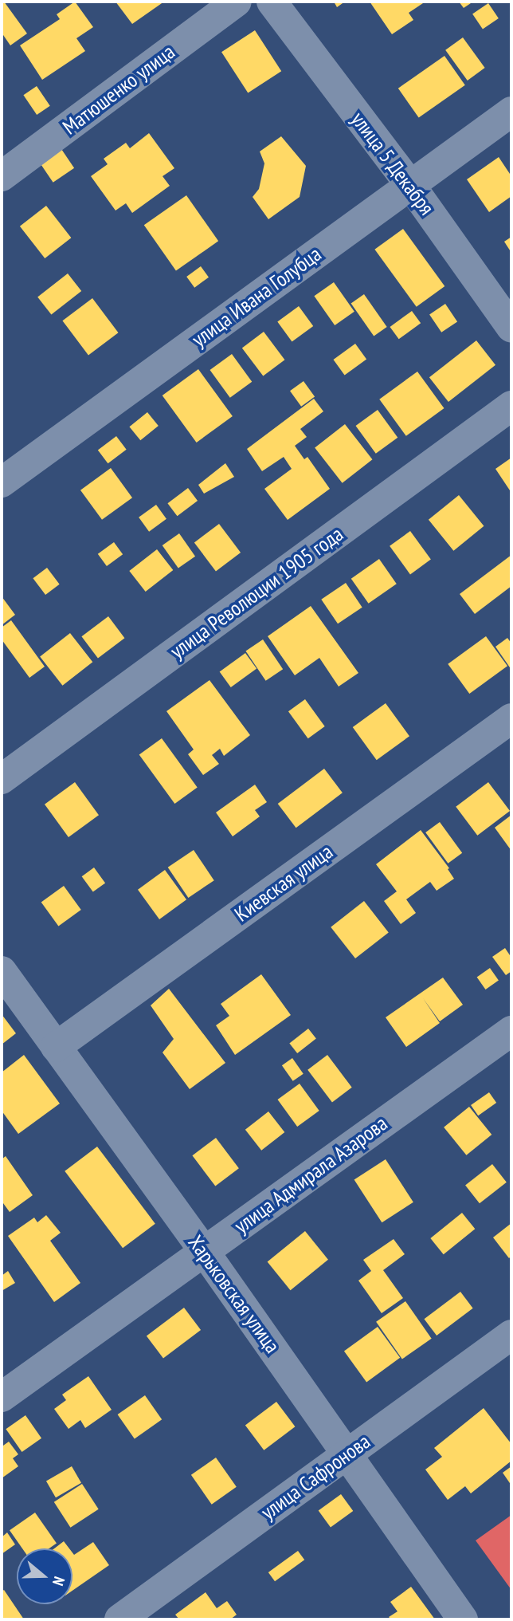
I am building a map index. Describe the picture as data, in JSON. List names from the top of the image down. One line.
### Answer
{"streets":{"street":["Матюшенко улица","улица 5 Декабря","улица Ивана Голубца","улица Революции 1905 года","Киевская улица","улица Адмирала Азарова","Харьковская улица","улица Сафронова"]},"crossings":[["улица 5 Декабря","улица Ивана Голубца"],["Киевская улица","Харьковская улица"],["улица Адмирала Азарова","Харьковская улица"],["Харьковская улица","улица Сафронова"]],"north":"right"}
